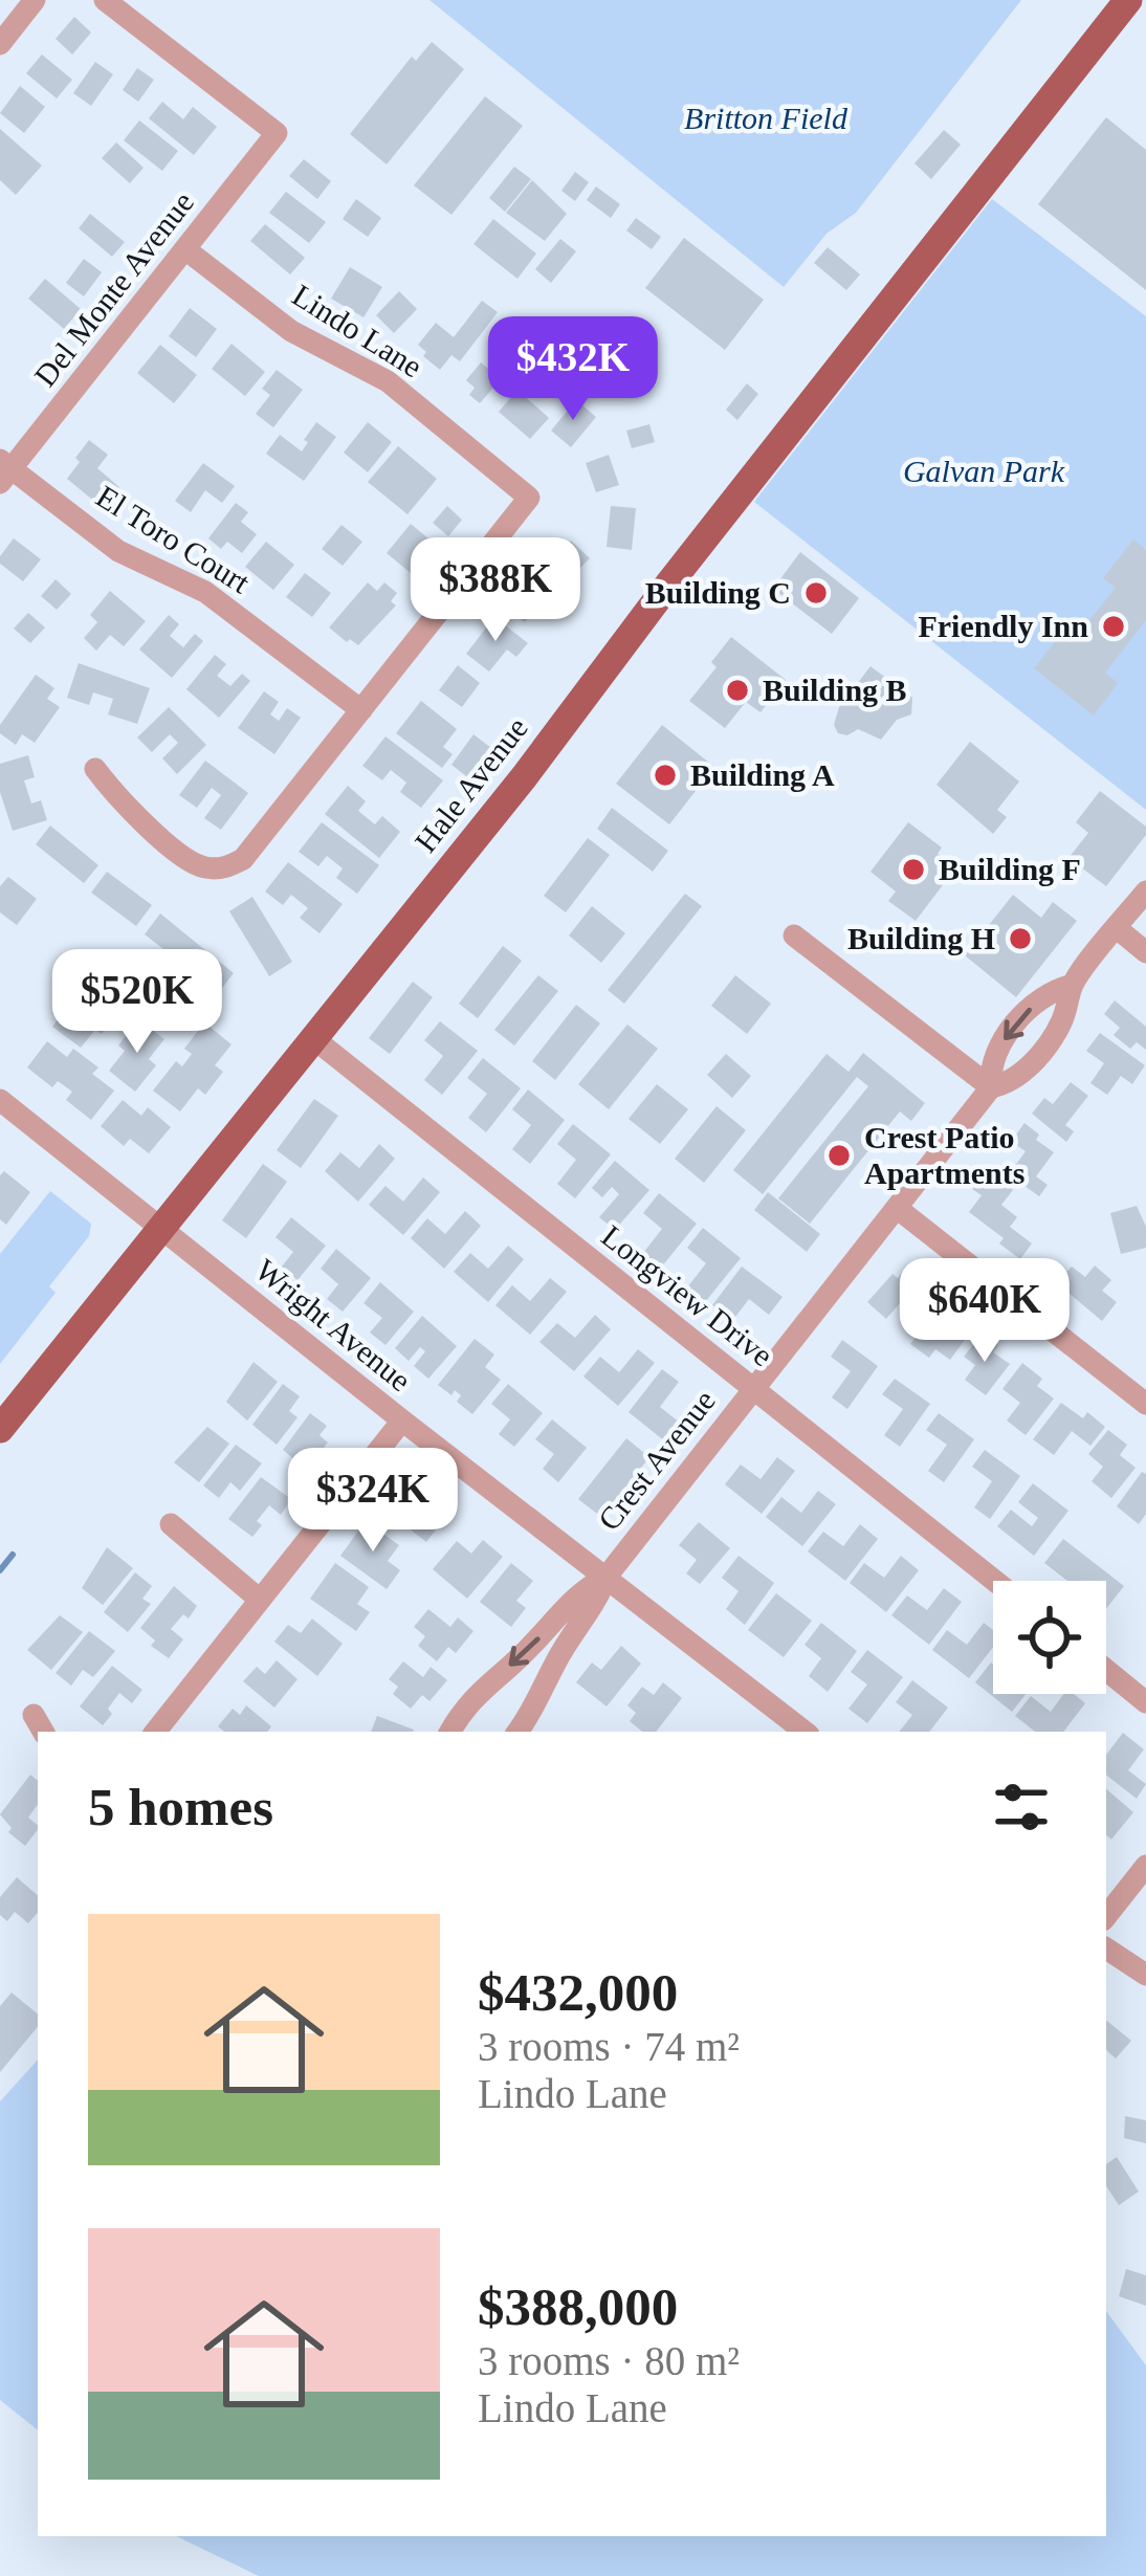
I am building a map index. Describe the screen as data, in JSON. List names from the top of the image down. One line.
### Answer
{"streets":{"main road":["Hale Avenue"],"street":["Del Monte Avenue","Lindo Lane","El Toro Court","Longview Drive","Wright Avenue","Crest Avenue"]},"crossings":[["Del Monte Avenue","Lindo Lane"],["Del Monte Avenue","El Toro Court"],["Lindo Lane","El Toro Court"],["Hale Avenue","Longview Drive"],["Hale Avenue","Wright Avenue"],["Longview Drive","Crest Avenue"],["Wright Avenue","Crest Avenue"]],"parks":["Britton Field","Galvan Park"],"places":["Building C","Friendly Inn","Building B","Building A","Building F","Building H","Crest Patio Apartments"],"page":{"price":["$432K","$388K","$520K","$640K","$324K"],"heading":"5 homes","list":[{"name":"$432,000","note":"3 rooms · 74 m² · Lindo Lane"},{"name":"$388,000","note":"3 rooms · 80 m² · Lindo Lane"}]}}
